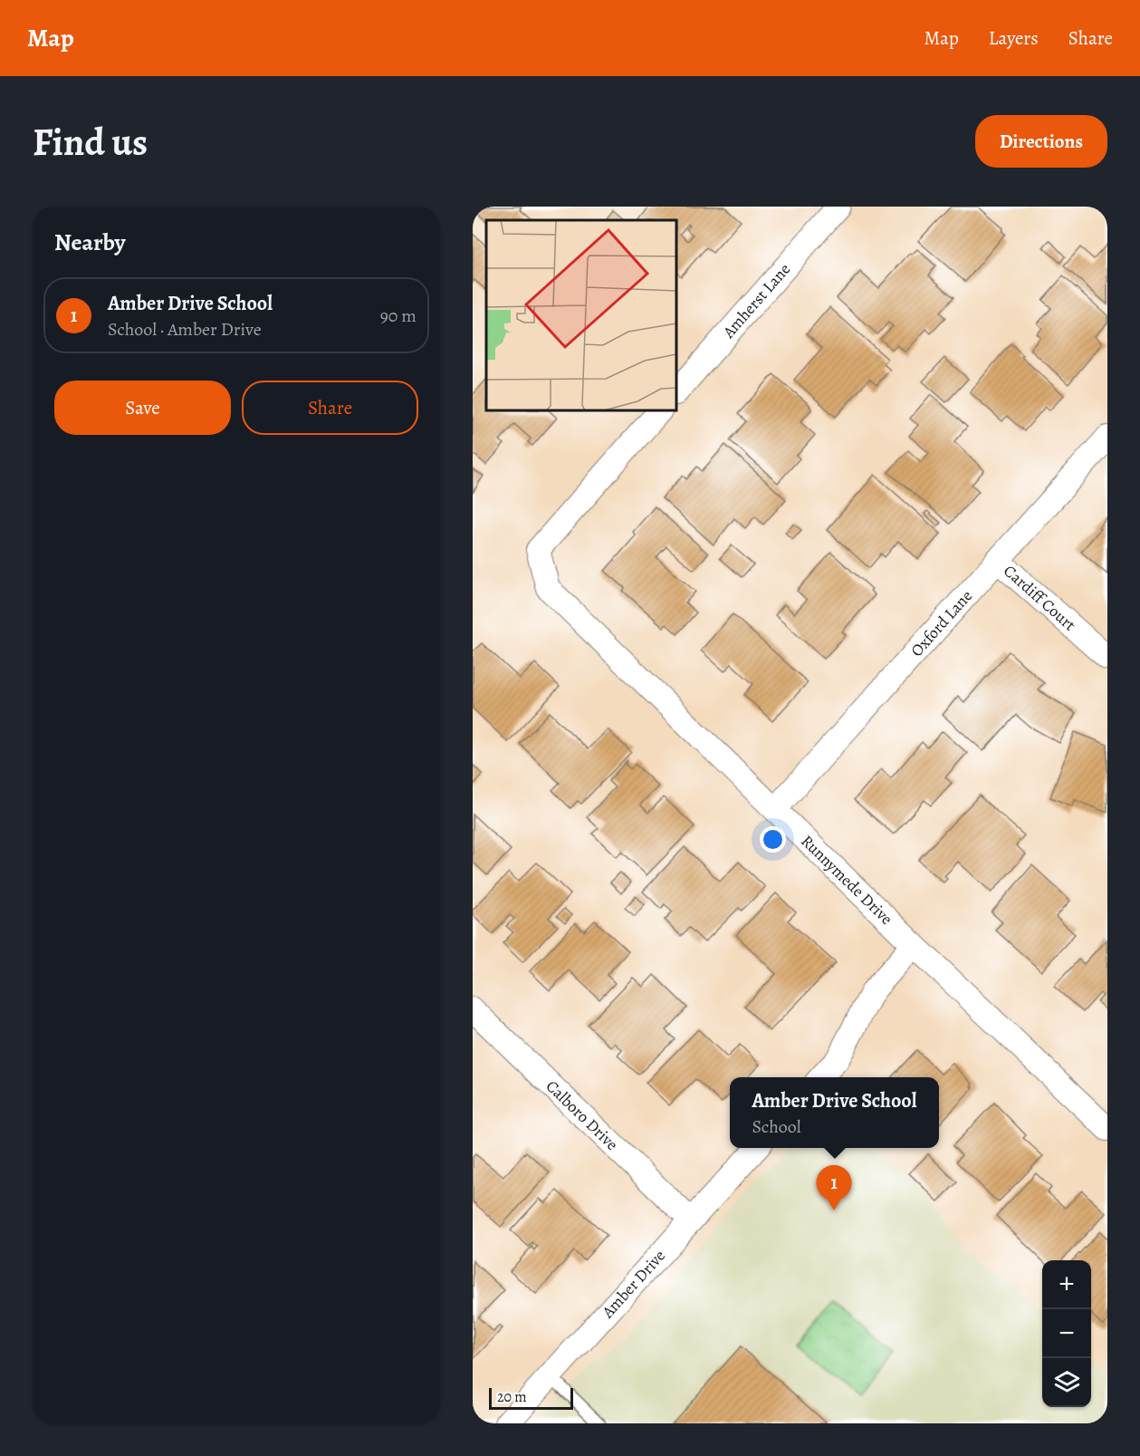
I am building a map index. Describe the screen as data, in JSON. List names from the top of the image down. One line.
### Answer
{"streets":{"street":["Amherst Lane","Cardiff Court","Oxford Lane","Runnymede Drive","Calboro Drive","Amber Drive"]},"crossings":[["Cardiff Court","Oxford Lane"],["Oxford Lane","Runnymede Drive"],["Calboro Drive","Amber Drive"]],"scale_bar":"20 m","page":{"header":"Map","nav":["Map","Layers","Share"],"buttons":["Directions",["Save","Share"]],"title":"Find us","heading":"Nearby","list":[{"mark":"1","name":"Amber Drive School","note":"School · Amber Drive","value":"90 m"}],"popup":["Amber Drive School","School"],"pins":"1","map_buttons":["+","−"],"scale":"20 m"}}
